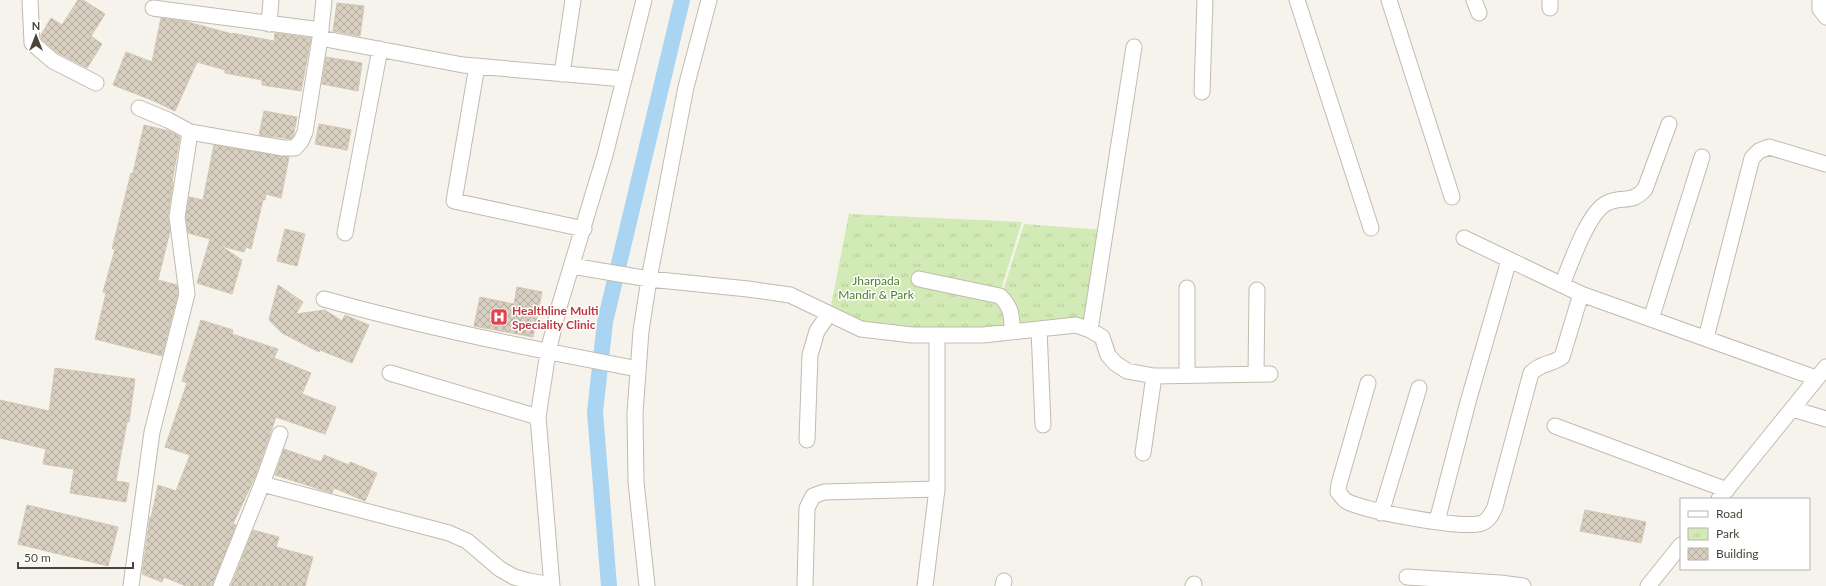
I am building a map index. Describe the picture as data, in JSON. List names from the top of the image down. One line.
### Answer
{"parks":["Jharpada Mandir & Park"],"places":{"hospital":["Healthline Multi Speciality Clinic"]},"legend":["Road","Park","Building"],"scale_bar":"50 m","north":"top"}
